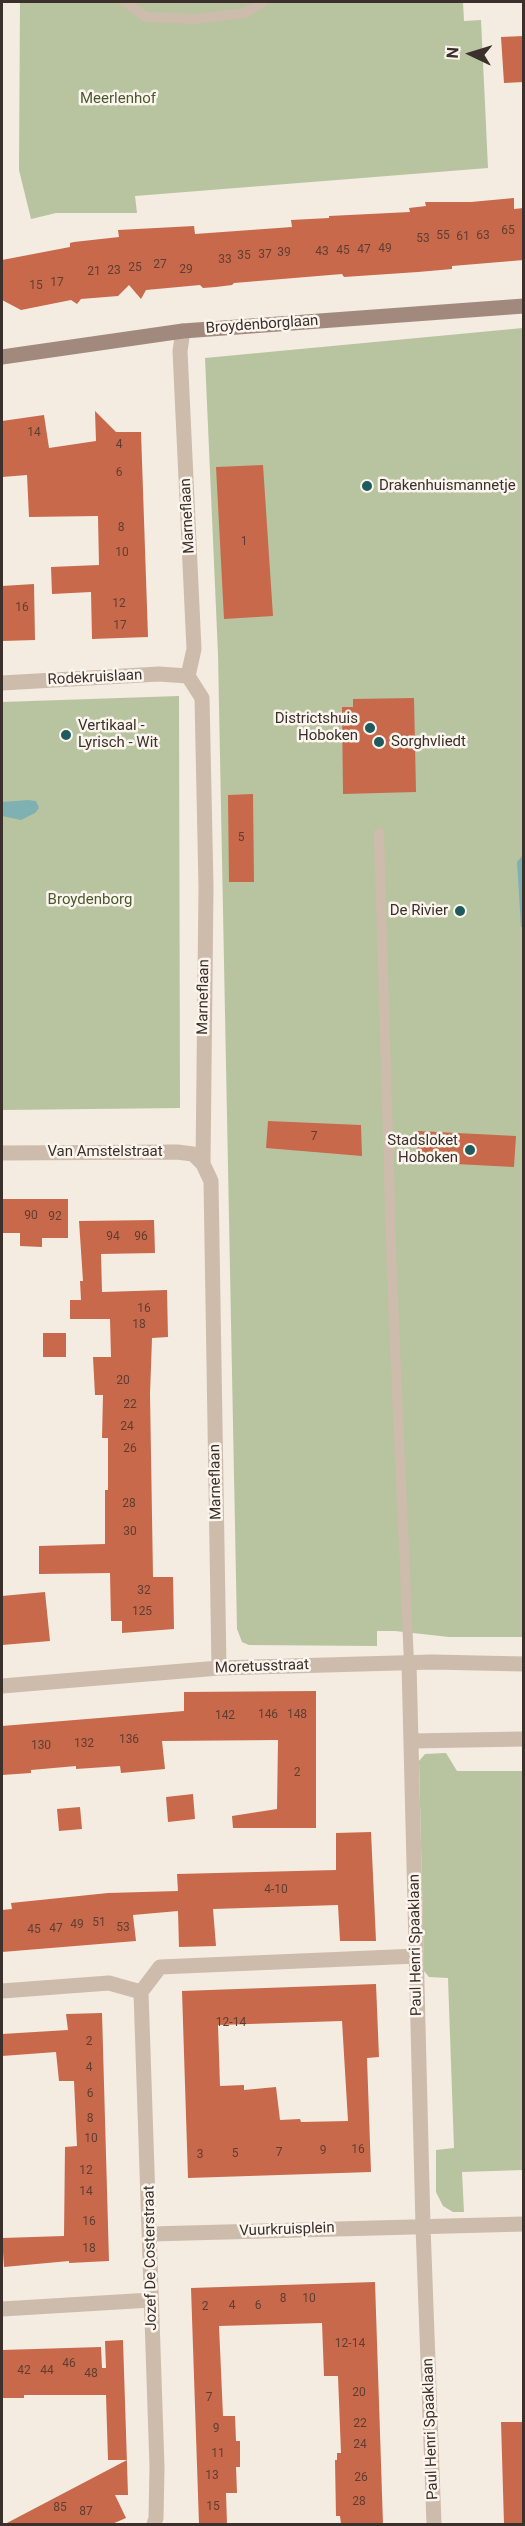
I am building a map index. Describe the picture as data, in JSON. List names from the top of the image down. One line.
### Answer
{"streets":{"street":["Broydenborglaan","Marneflaan","Rodekruislaan","Van Amstelstraat","Moretusstraat","Paul Henri Spaaklaan","Vuurkruisplein","Jozef De Costerstraat"]},"crossings":[["Broydenborglaan","Marneflaan"],["Marneflaan","Rodekruislaan"],["Marneflaan","Van Amstelstraat"],["Marneflaan","Moretusstraat"],["Moretusstraat","Paul Henri Spaaklaan"],["Paul Henri Spaaklaan","Vuurkruisplein"],["Vuurkruisplein","Jozef De Costerstraat"]],"parks":["Meerlenhof","Broydenborg"],"places":["Drakenhuismannetje","Districtshuis Hoboken","Vertikaal - Lyrisch - Wit","Sorghvliedt","De Rivier","Stadsloket Hoboken"],"house_numbers":["65","55","63","61","53","49","47","45","43","39","37","35","33","27","25","29","23","21","17","15","14","4","6","8","1","10","12","16","17","5","7","90","92","94","96","16","18","20","22","24","26","28","30","32","125","146","148","142","136","132","130","2","4-10","51","49","53","47","45","12-14","2","4","6","8","10","16","9","7","5","3","12","14","16","18","8","10","4","6","2","12-14","46","42","44","48","20","7","22","9","24","11","13","26","28","15","85","87"],"north":"left"}
